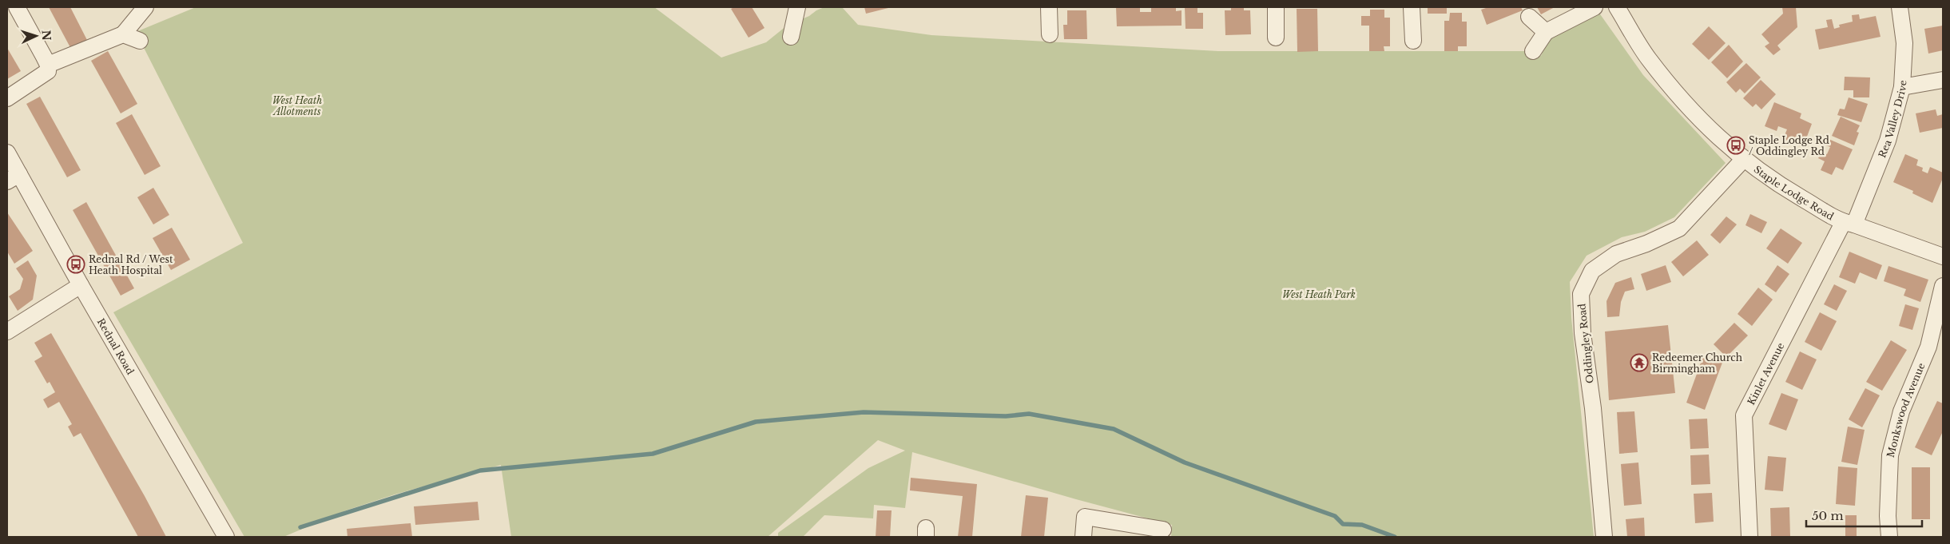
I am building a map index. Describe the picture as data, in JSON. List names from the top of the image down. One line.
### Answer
{"streets":{"street":["Rea Valley Drive","Staple Lodge Road","Oddingley Road","Rednal Road","Kinlet Avenue","Monkswood Avenue"]},"crossings":[["Rea Valley Drive","Staple Lodge Road"],["Rea Valley Drive","Kinlet Avenue"],["Staple Lodge Road","Oddingley Road"],["Staple Lodge Road","Kinlet Avenue"]],"parks":["West Heath Allotments","West Heath Park"],"places":{"bus stop":["Staple Lodge Rd / Oddingley Rd","Rednal Rd / West Heath Hospital"],"temple":["Redeemer Church Birmingham"]},"scale_bar":"50 m","north":"right"}
